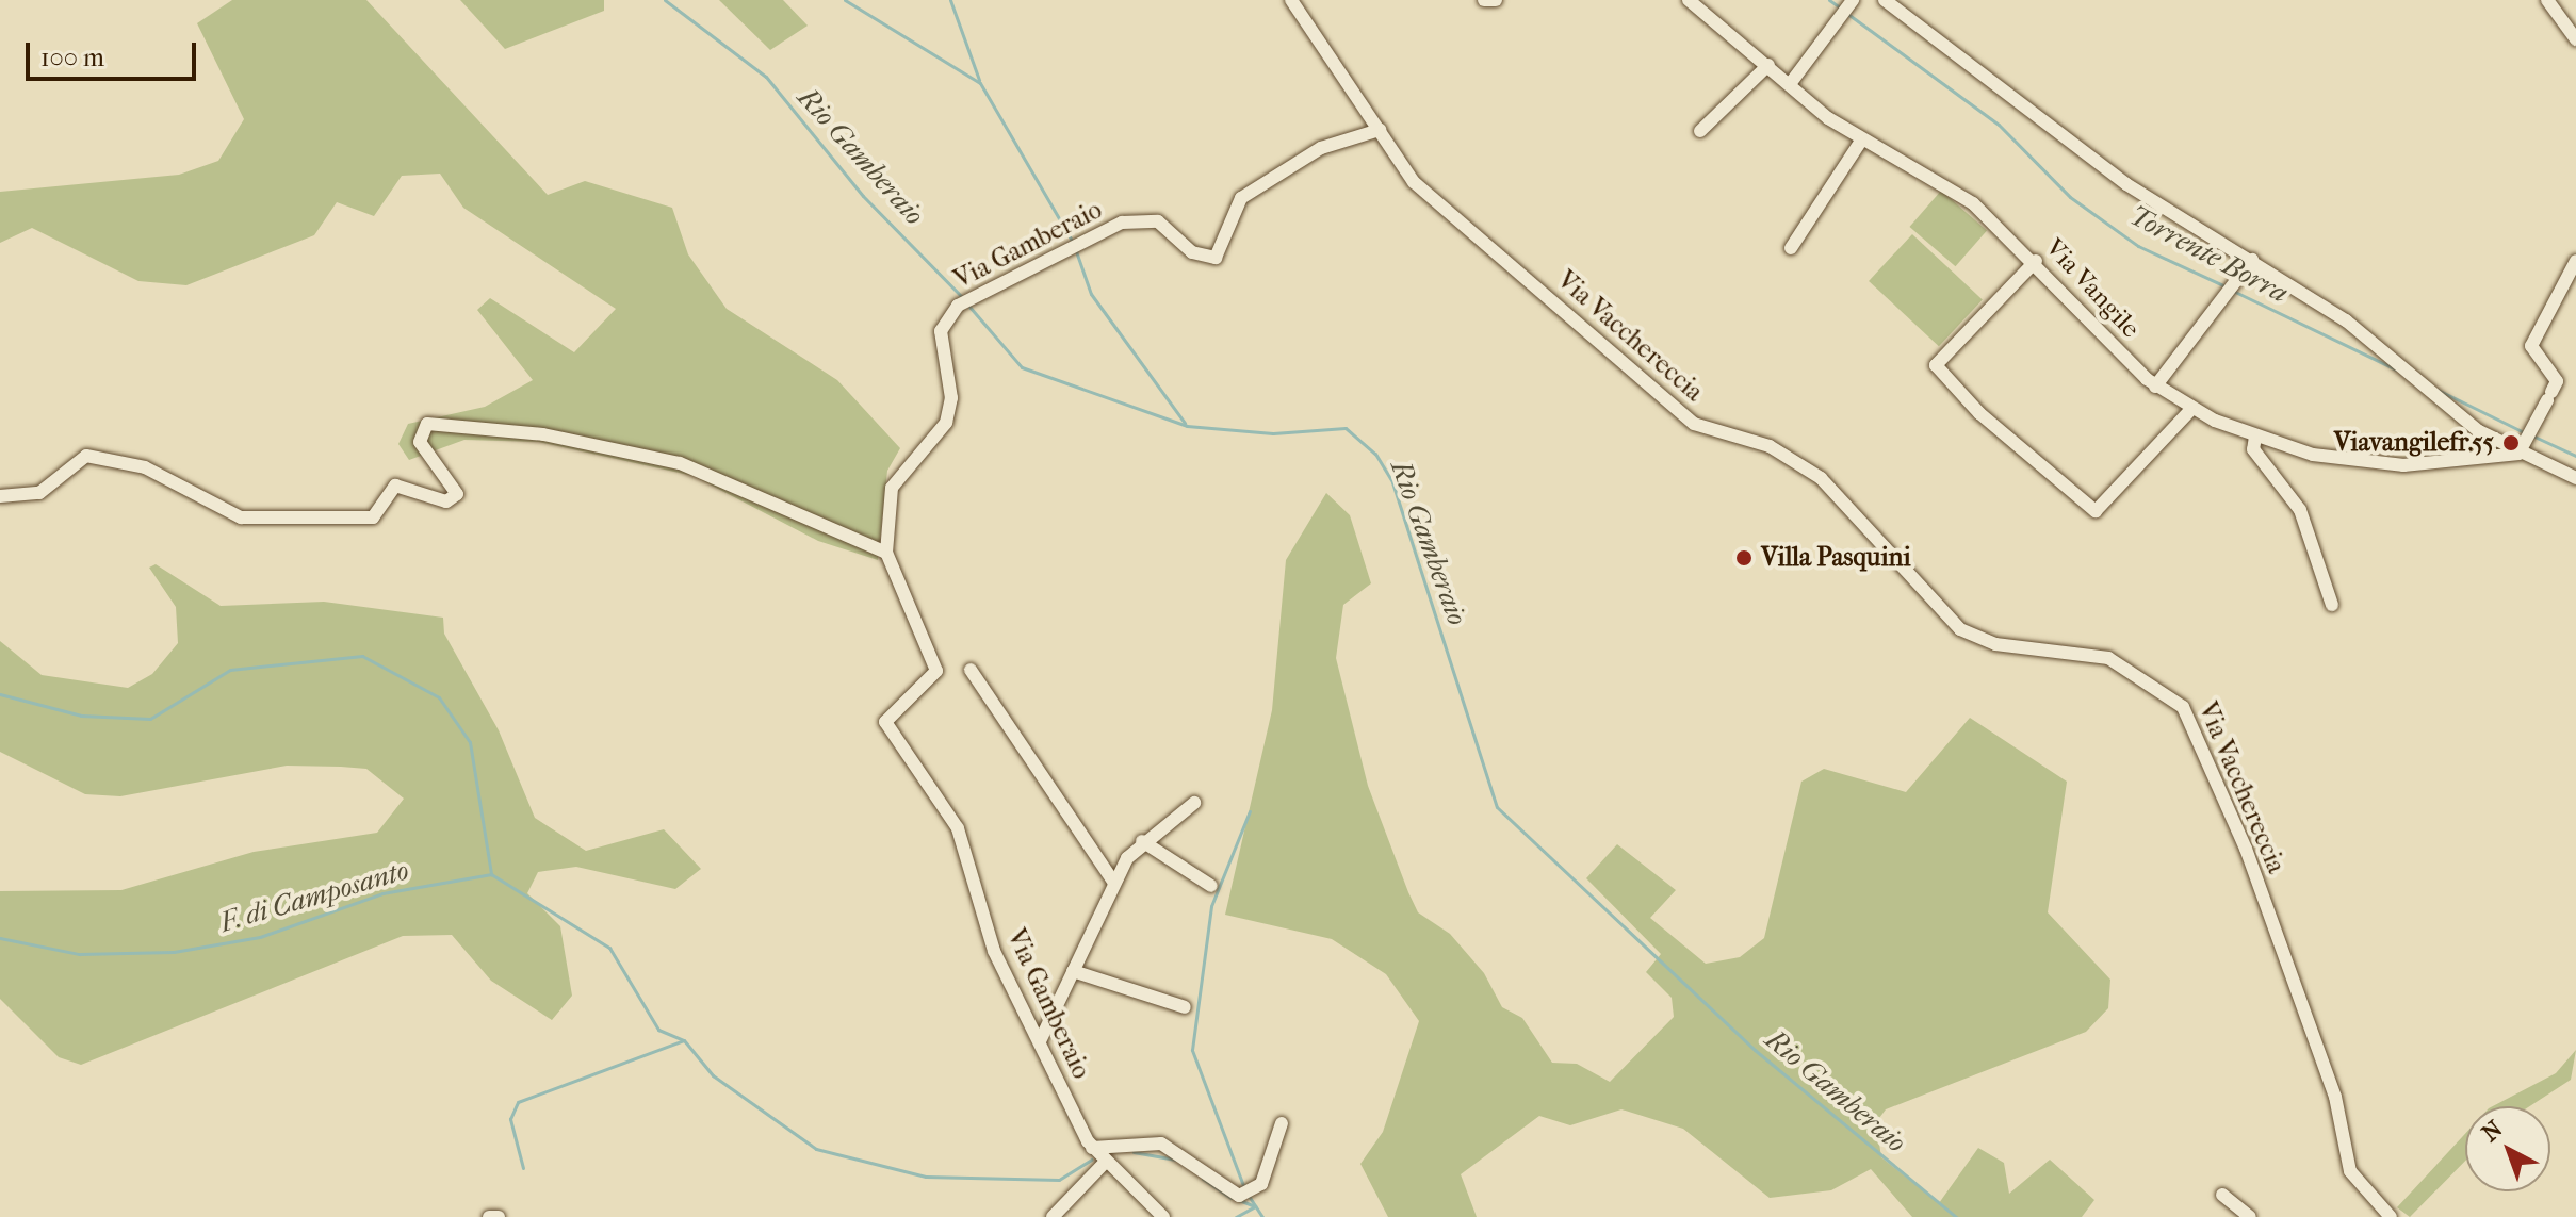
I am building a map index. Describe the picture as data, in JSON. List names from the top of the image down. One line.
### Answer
{"streets":{"street":["Via Gamberaio","Via Vangile","Via Vacchereccia"]},"crossings":[["Via Gamberaio","Via Vacchereccia"]],"water":["Rio Gamberaio","Torrente Borra","F. di Camposanto"],"places":["Viavangilefr.55","Villa Pasquini"],"scale_bar":"100 m","north":"top left"}
